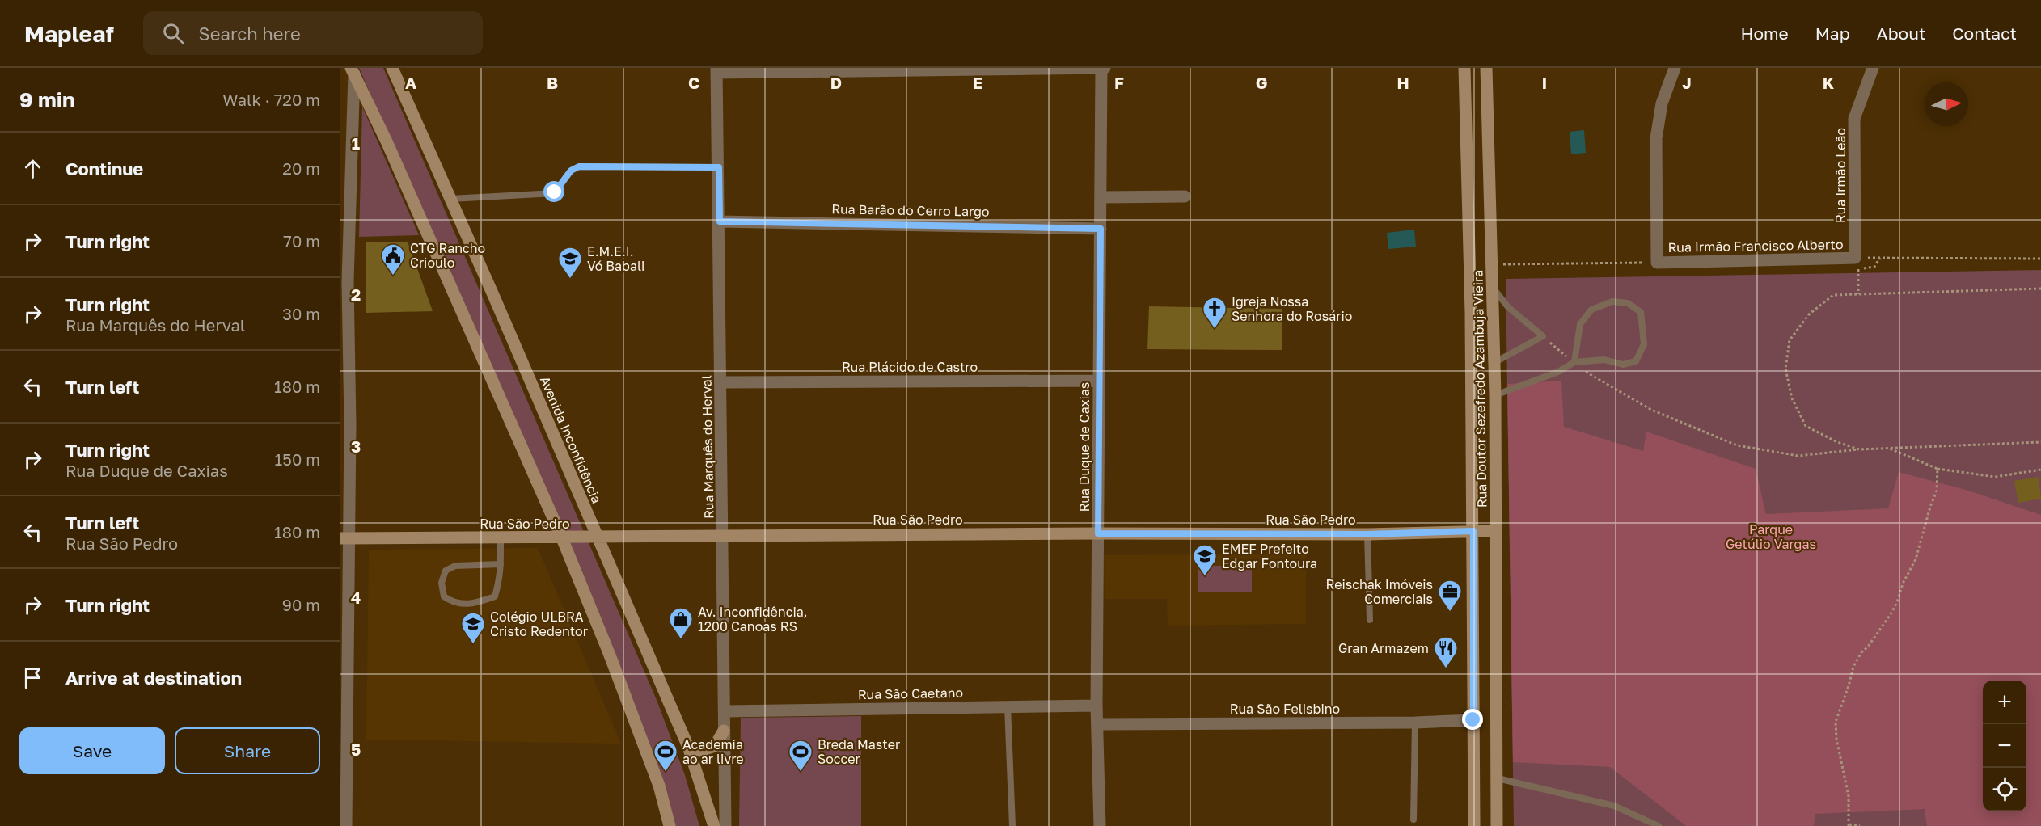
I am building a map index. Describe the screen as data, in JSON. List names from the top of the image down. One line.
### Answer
{"streets":{"street":["Rua Irmão Leão","Rua Barão do Cerro Largo","Rua Irmão Francisco Alberto","Rua Plácido de Castro","Rua Doutor Sezefredo Azambuja Vieira","Avenida Inconfidência","Rua Marquês do Herval","Rua Duque de Caxias","Rua São Pedro","Rua São Caetano","Rua São Felisbino"]},"crossings":[["Rua Irmão Leão","Rua Irmão Francisco Alberto"],["Rua Barão do Cerro Largo","Rua Marquês do Herval"],["Rua Barão do Cerro Largo","Rua Duque de Caxias"],["Rua Plácido de Castro","Rua Marquês do Herval"],["Rua Plácido de Castro","Rua Duque de Caxias"],["Rua Doutor Sezefredo Azambuja Vieira","Rua São Pedro"],["Rua Doutor Sezefredo Azambuja Vieira","Rua São Felisbino"],["Avenida Inconfidência","Rua São Pedro"],["Rua Marquês do Herval","Rua São Pedro"],["Rua Marquês do Herval","Rua São Caetano"],["Rua Duque de Caxias","Rua São Pedro"],["Rua Duque de Caxias","Rua São Caetano"],["Rua Duque de Caxias","Rua São Felisbino"]],"parks":["Parque Getúlio Vargas"],"places":{"public building":["CTG Rancho Crioulo"],"school or university":["E.M.E.I. Vó Babali","EMEF Prefeito Edgar Fontoura","Colégio ULBRA Cristo Redentor"],"church":["Igreja Nossa Senhora do Rosário"],"office":["Reischak Imóveis Comerciais"],"shop":["Av. Inconfidência, 1200 Canoas RS"],"restaurant":["Gran Armazem"],"sports":["Academia ao ar livre","Breda Master Soccer"]},"north":"right","page":{"header":"Mapleaf","search":"Search here","nav":["Home","Map","About","Contact"],"heading":["9 min","Walk · 720 m"],"list":[["Continue","20 m"],["Turn right","70 m"],["Turn right","Rua Marquês do Herval","30 m"],["Turn left","180 m"],["Turn right","Rua Duque de Caxias","150 m"],["Turn left","Rua São Pedro","180 m"],["Turn right","90 m"],"Arrive at destination"],"map_buttons":["+","−"],"buttons":["Save","Share"]},"grid":{"columns":["A","B","C","D","E","F","G","H","I","J","K"],"rows":["1","2","3","4","5"]}}
